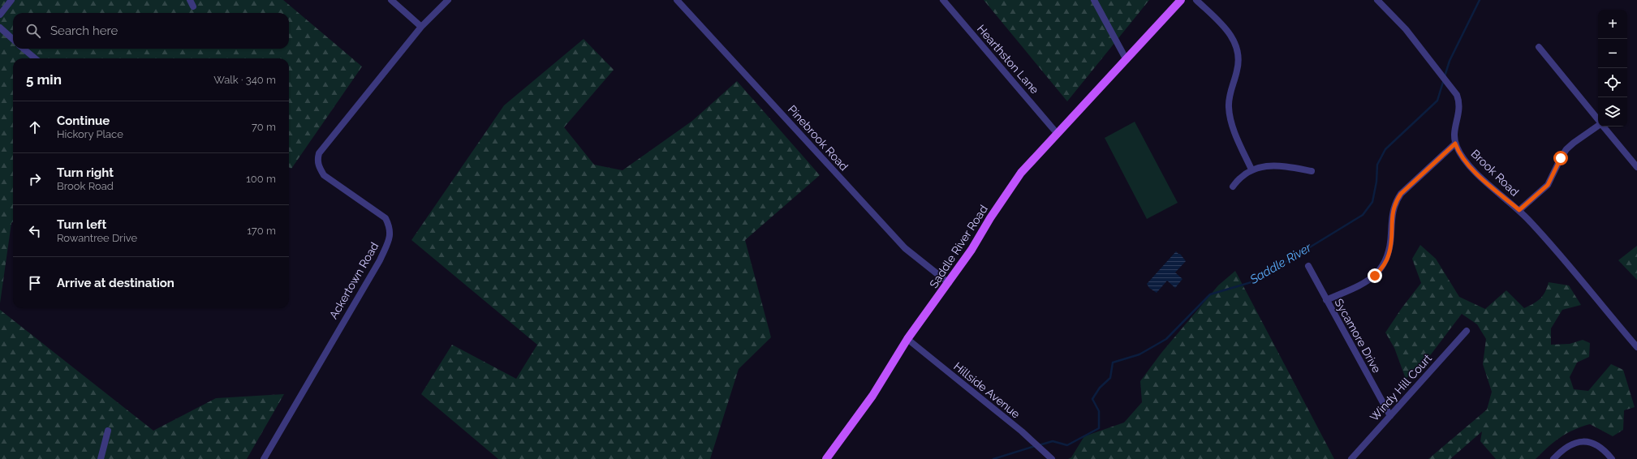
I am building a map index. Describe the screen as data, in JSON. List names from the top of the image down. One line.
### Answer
{"streets":{"main road":["Saddle River Road"],"street":["Hearthston Lane","Pinebrook Road","Brook Road","Ackertown Road","Sycamore Drive","Windy Hill Court","Hillside Avenue"]},"crossings":[["Hearthston Lane","Saddle River Road"],["Pinebrook Road","Saddle River Road"],["Saddle River Road","Hillside Avenue"],["Sycamore Drive","Windy Hill Court"]],"water":["Saddle River"],"page":{"map_buttons":["+","−"],"search":"Search here","heading":["5 min","Walk · 340 m"],"list":[["Continue","Hickory Place","70 m"],["Turn right","Brook Road","100 m"],["Turn left","Rowantree Drive","170 m"],"Arrive at destination"]}}
